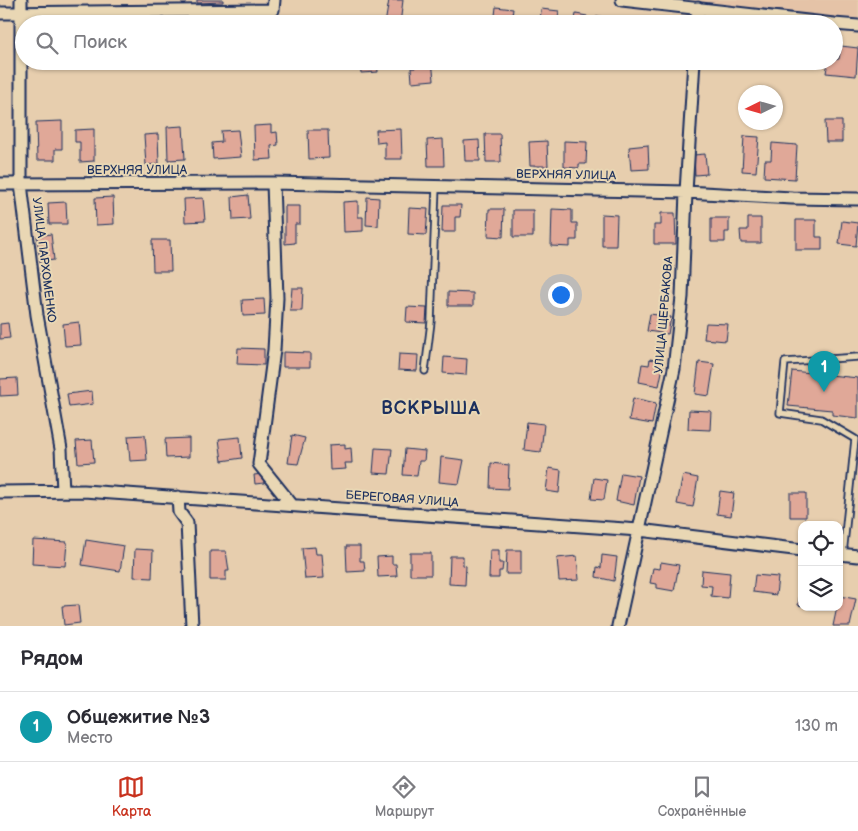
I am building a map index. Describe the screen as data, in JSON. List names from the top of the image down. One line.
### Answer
{"streets":{"street":["ВЕРХНЯЯ УЛИЦА","УЛИЦА ПАРХОМЕНКО","УЛИЦА ЩЕРБАКОВА","БЕРЕГОВАЯ УЛИЦА"]},"crossings":[["ВЕРХНЯЯ УЛИЦА","УЛИЦА ПАРХОМЕНКО"],["ВЕРХНЯЯ УЛИЦА","УЛИЦА ЩЕРБАКОВА"],["УЛИЦА ПАРХОМЕНКО","БЕРЕГОВАЯ УЛИЦА"],["УЛИЦА ЩЕРБАКОВА","БЕРЕГОВАЯ УЛИЦА"]],"districts":["ВСКРЫША"],"north":"left","page":{"search":"Поиск","pins":"1","heading":"Рядом","list":[{"mark":"1","name":"Общежитие №3","note":"Место","value":"130 m"}],"nav":["Карта","Маршрут","Сохранённые"]}}
